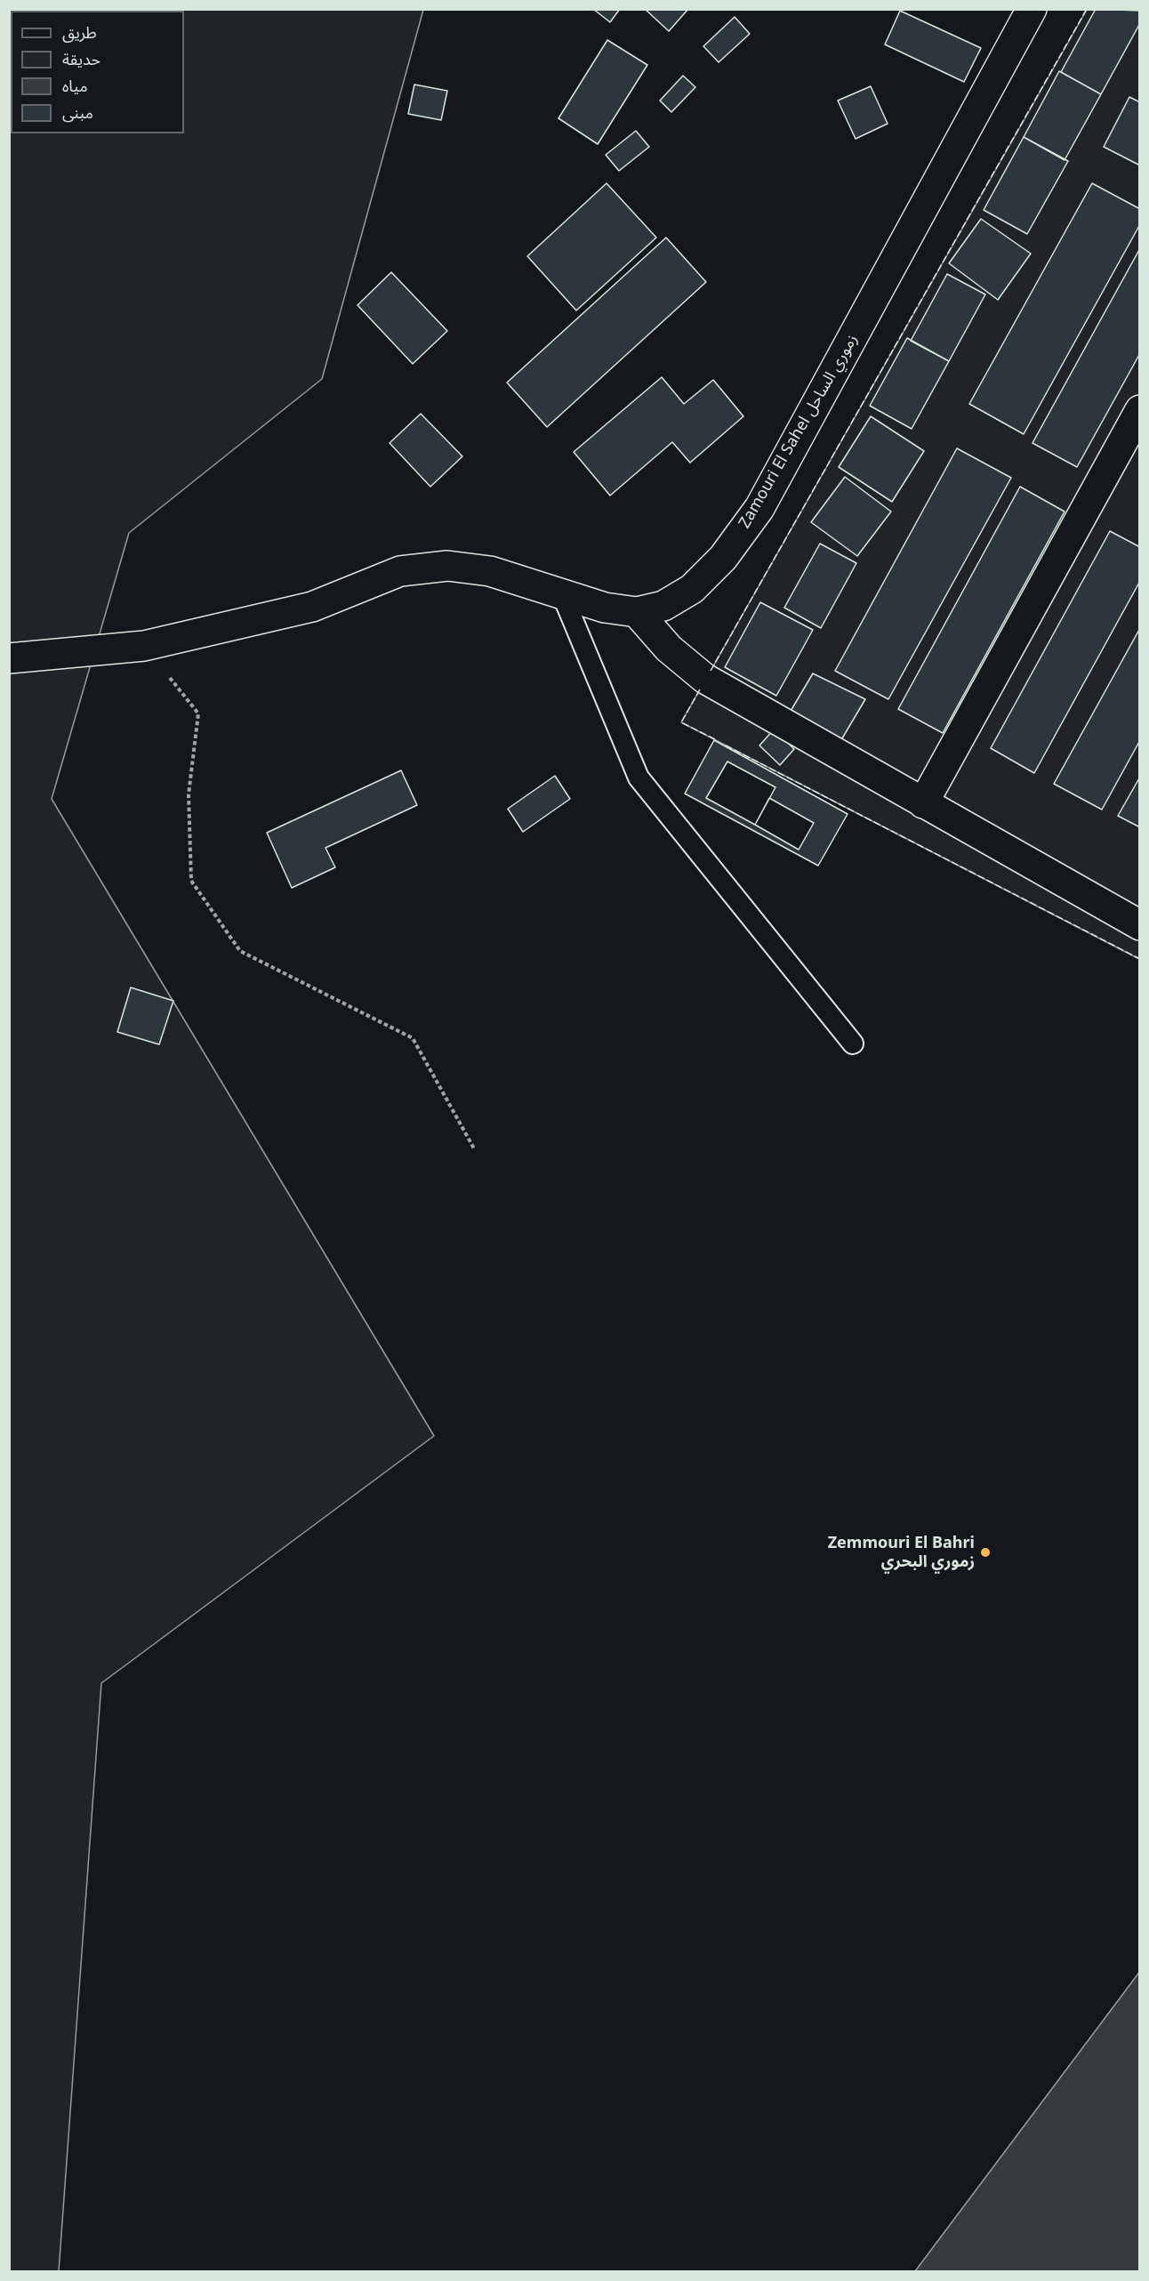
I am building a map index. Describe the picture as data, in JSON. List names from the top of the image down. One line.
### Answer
{"streets":{"street":["Zamouri El Sahel زموري الساحل"]},"places":["Zemmouri El Bahri زموري البحري"],"legend":["طريق","حديقة","مياه","مبنى"]}
